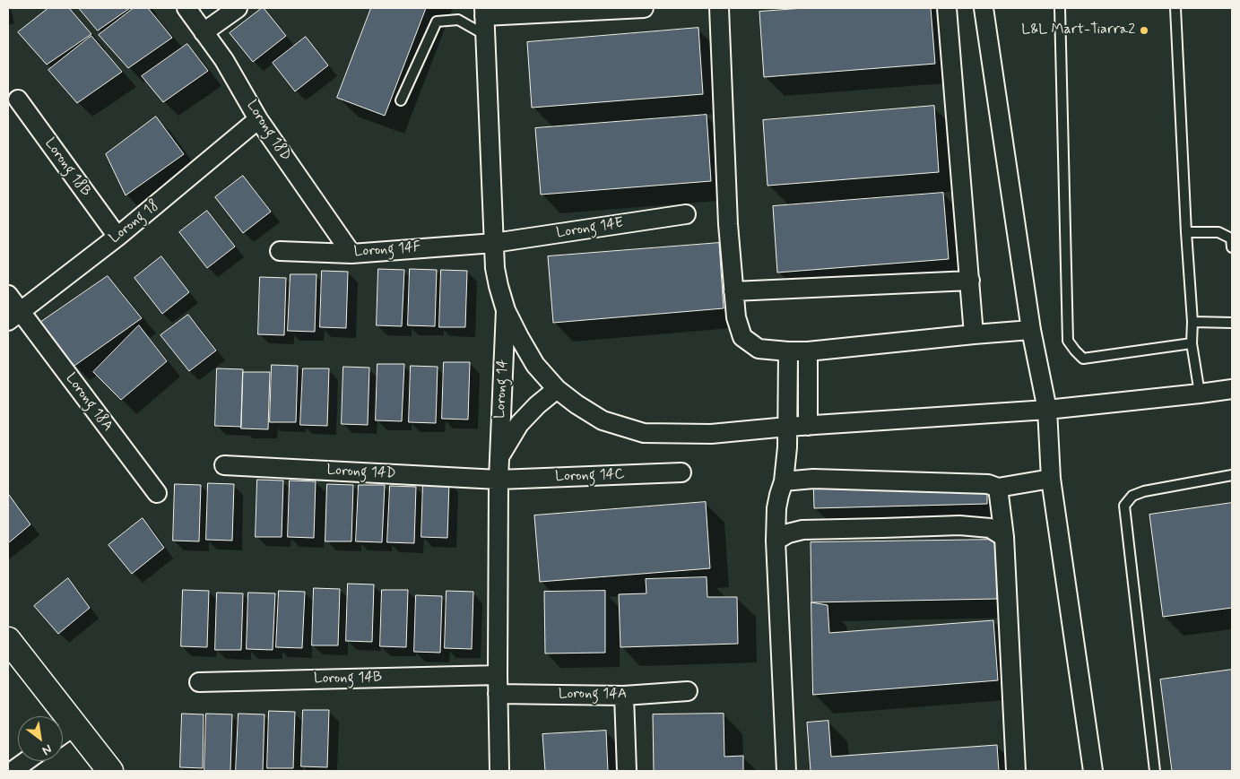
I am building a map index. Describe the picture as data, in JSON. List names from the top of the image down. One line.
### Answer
{"streets":{"street":["Lorong 18D","Lorong 18B","Lorong 18","Lorong 14E","Lorong 14F","Lorong 14","Lorong 18A","Lorong 14D","Lorong 14C","Lorong 14B","Lorong 14A"]},"crossings":[["Lorong 18D","Lorong 18"],["Lorong 18D","Lorong 14F"],["Lorong 18B","Lorong 18"],["Lorong 18","Lorong 18A"],["Lorong 14E","Lorong 14F"],["Lorong 14E","Lorong 14"],["Lorong 14F","Lorong 14"],["Lorong 14","Lorong 14D"],["Lorong 14","Lorong 14C"],["Lorong 14","Lorong 14B"],["Lorong 14","Lorong 14A"],["Lorong 14D","Lorong 14C"]],"places":["L&L Mart-Tiarra2"],"north":"bottom right"}
